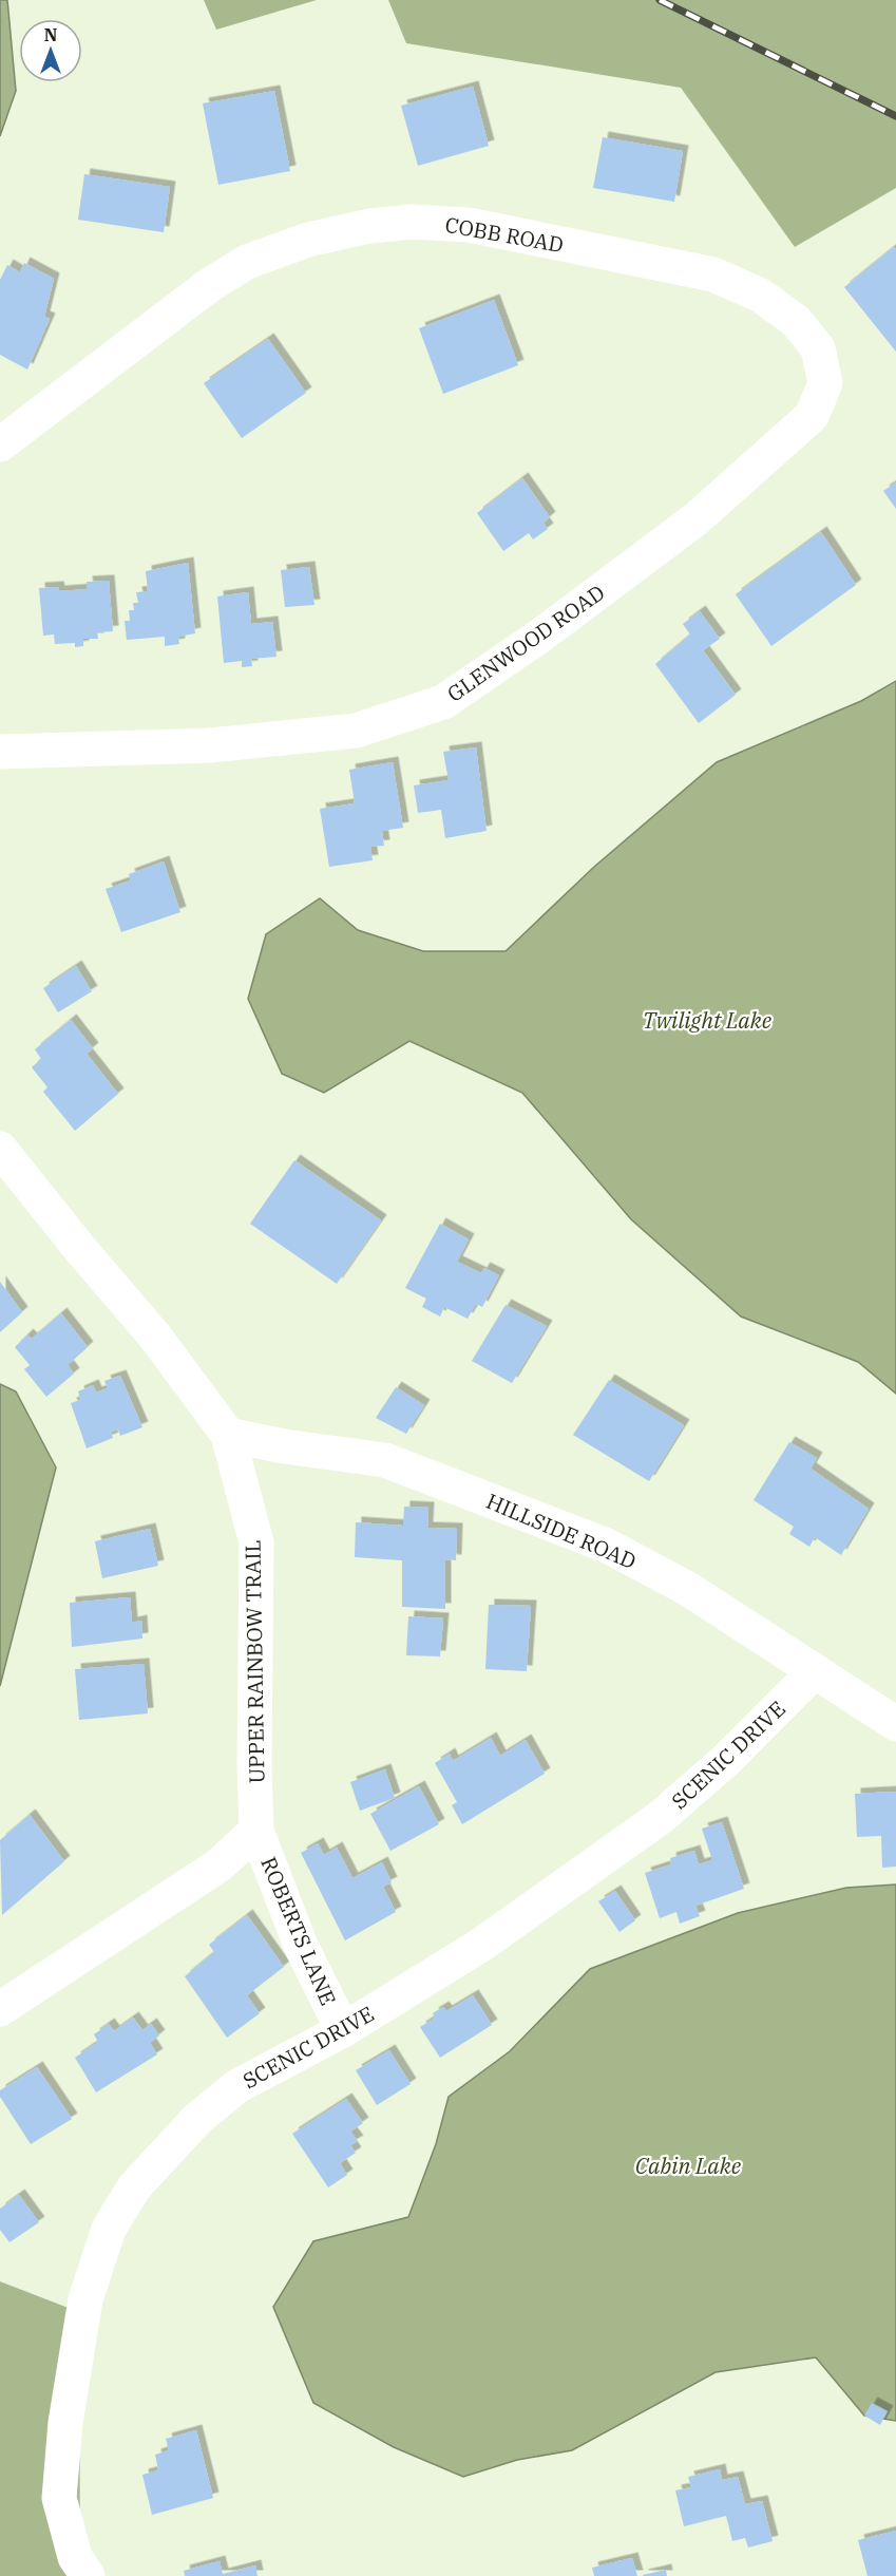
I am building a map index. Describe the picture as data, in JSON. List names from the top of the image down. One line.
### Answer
{"streets":{"street":["COBB ROAD","GLENWOOD ROAD","HILLSIDE ROAD","UPPER RAINBOW TRAIL","SCENIC DRIVE","ROBERTS LANE"]},"crossings":[["COBB ROAD","GLENWOOD ROAD"],["HILLSIDE ROAD","UPPER RAINBOW TRAIL"],["HILLSIDE ROAD","SCENIC DRIVE"],["UPPER RAINBOW TRAIL","ROBERTS LANE"],["SCENIC DRIVE","ROBERTS LANE"]],"water":["Twilight Lake","Cabin Lake"],"north":"top"}
